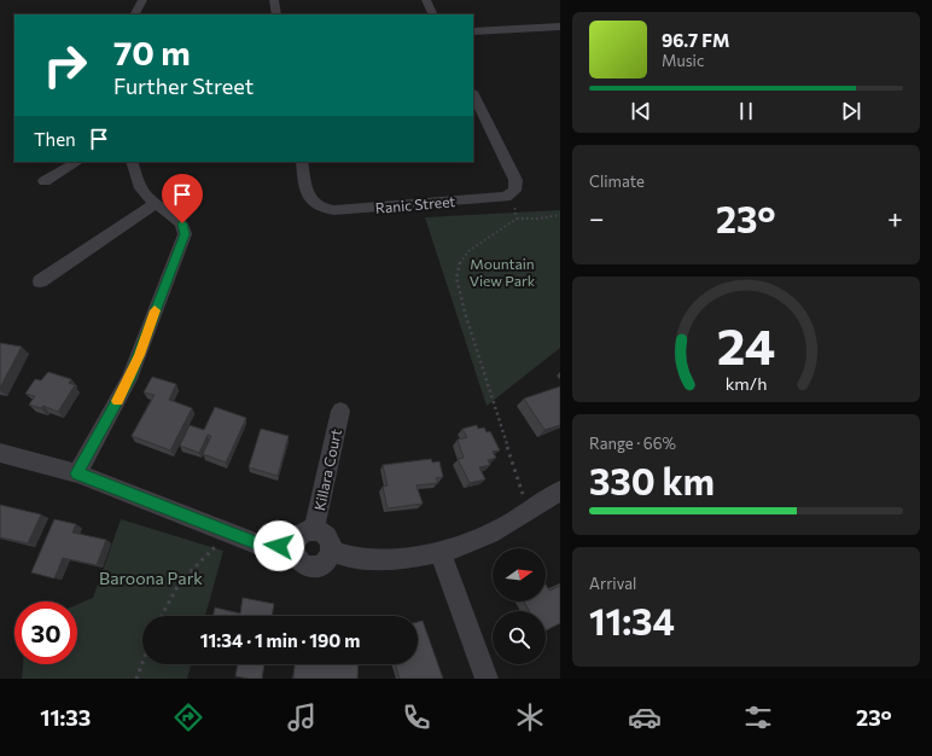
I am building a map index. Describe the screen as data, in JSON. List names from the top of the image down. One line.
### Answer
{"streets":{"street":["Ranic Street","Killara Court"]},"parks":["Mountain View Park","Baroona Park"],"north":"right","page":{"turn":["70 m","Further Street"],"song":["96.7 FM","Music"],"then":"Then","tile":["Climate",["Range · 66%","330 km"],["Arrival","11:34"]],"heat":["−","23°","+"],"limit":"30","trip":"11:34 · 1 min · 190 m","tabs":["11:33","23°"],"gauge":["24","km/h"]}}
